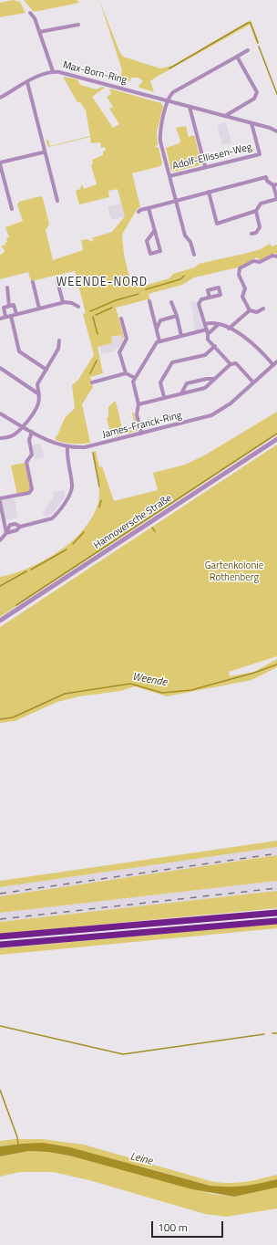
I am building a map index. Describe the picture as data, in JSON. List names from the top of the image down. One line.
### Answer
{"streets":{"street":["Max-Born-Ring","Adolf-Ellissen-Weg","James-Franck-Ring","Hannoversche Straße"]},"crossings":[["Max-Born-Ring","Adolf-Ellissen-Weg"]],"districts":["WEENDE-NORD"],"water":["Weende","Leine"],"parks":["Gartenkolonie Rothenberg"],"scale_bar":"100 m"}
